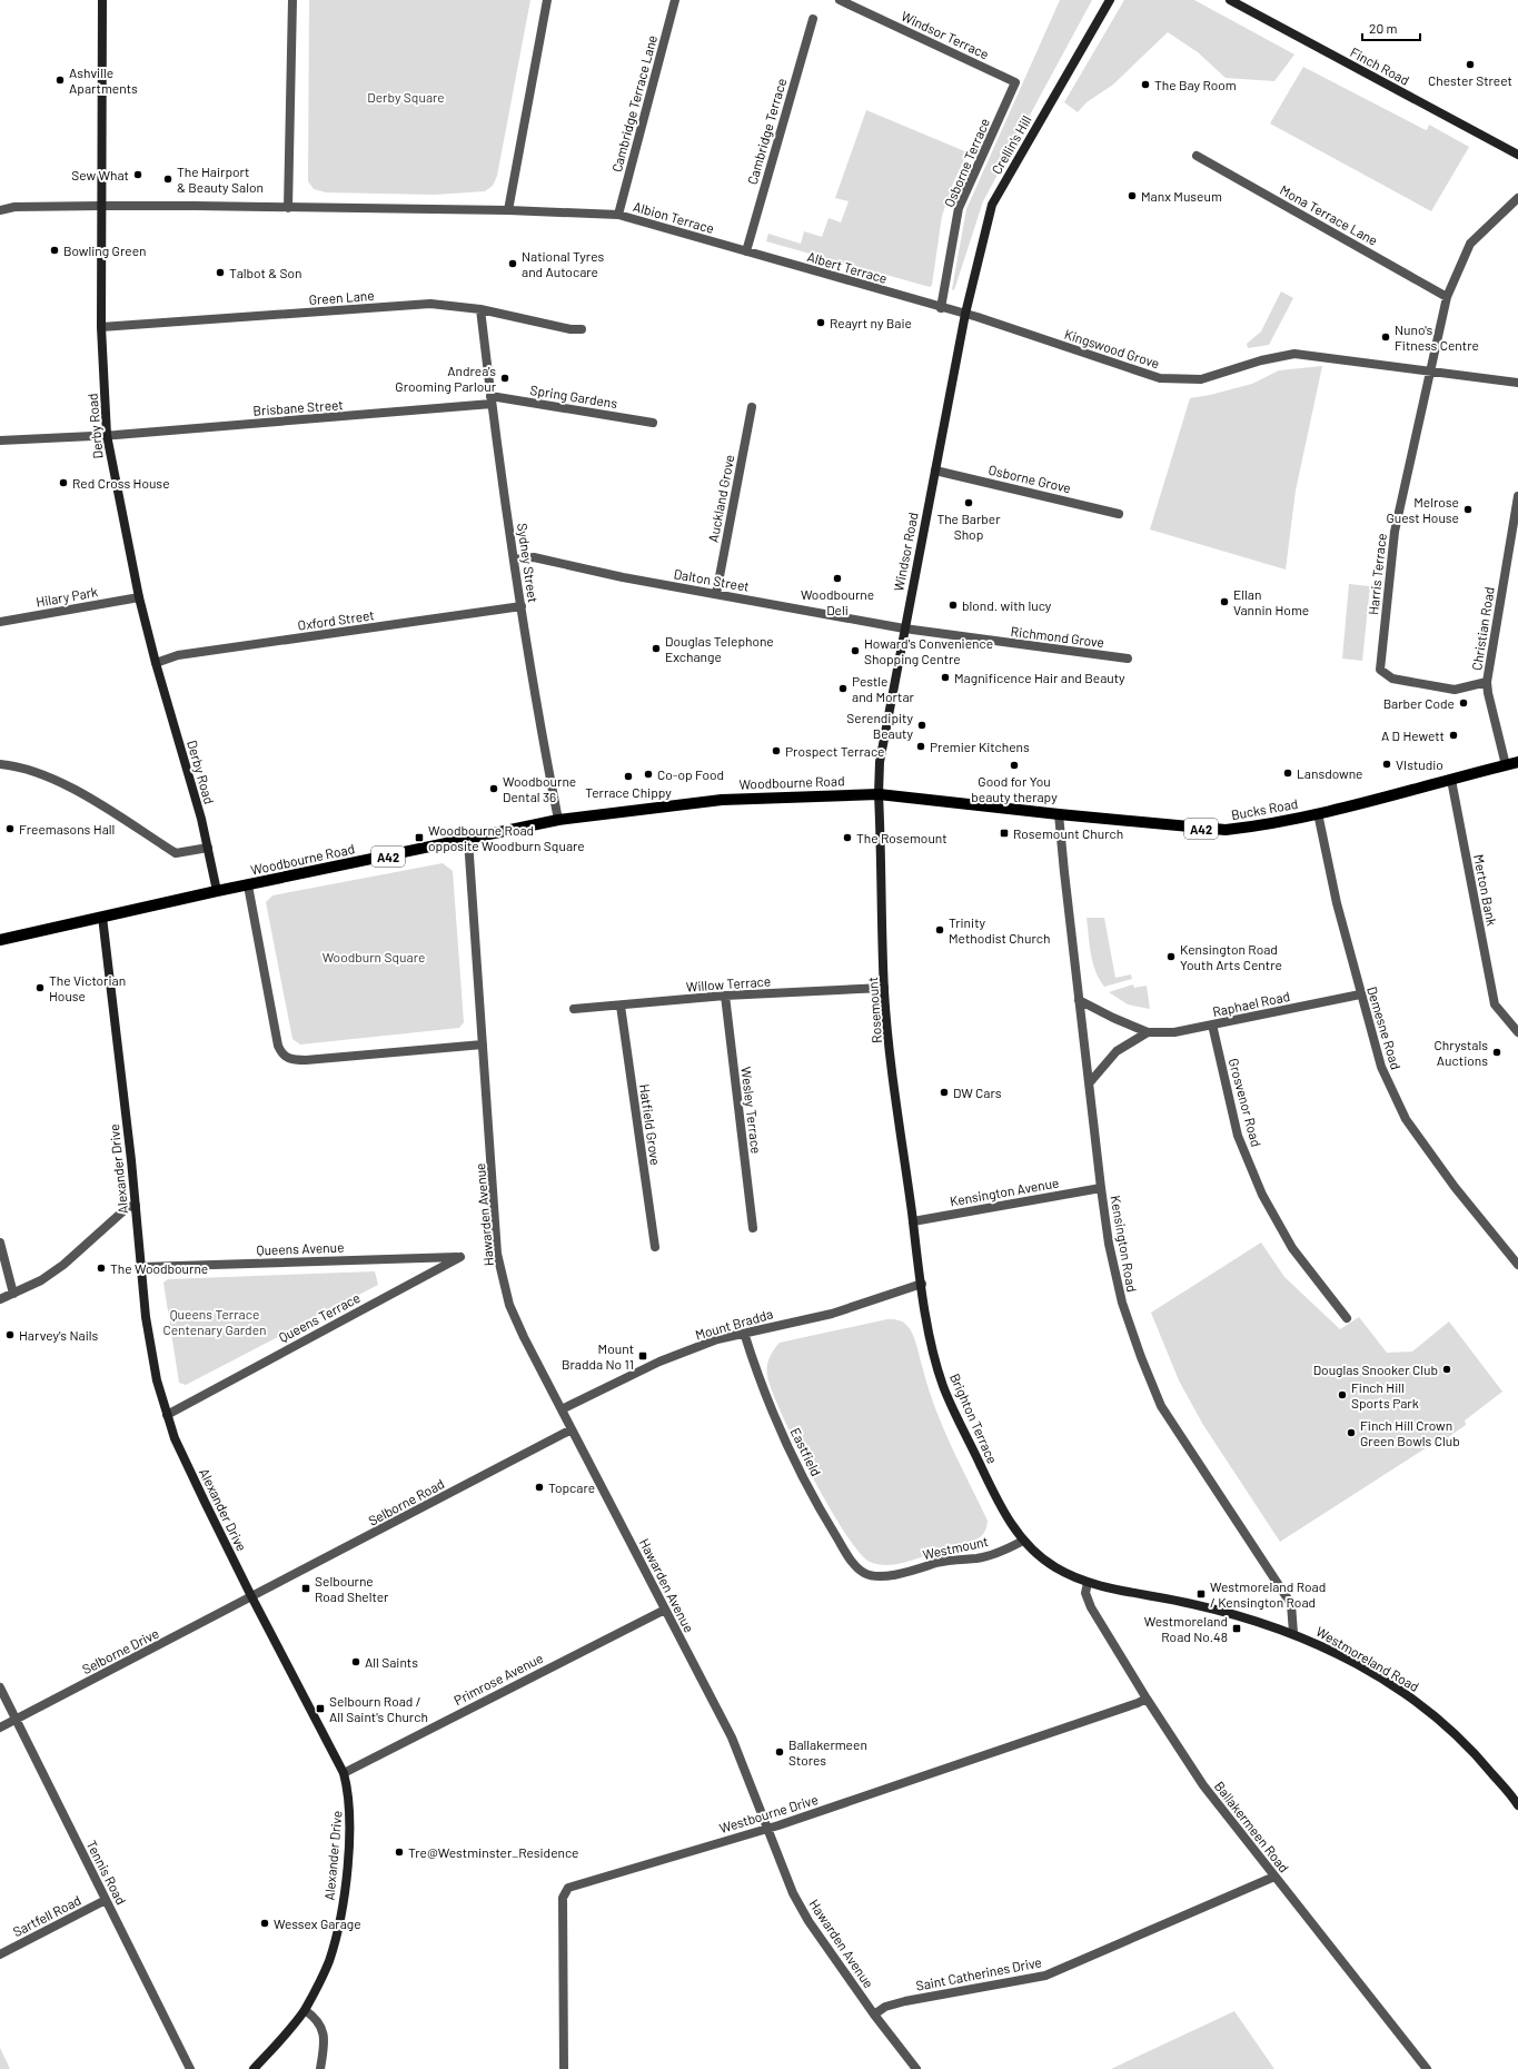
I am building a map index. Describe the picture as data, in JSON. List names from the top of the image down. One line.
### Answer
{"streets":{"main road":["Finch Road","Crellin's Hill","Derby Road","Windsor Road","Woodbourne Road","Bucks Road","A42","Rosemount","Alexander Drive","Brighton Terrace","Westmoreland Road"],"street":["Windsor Terrace","Cambridge Terrace Lane","Cambridge Terrace","Osborne Terrace","Mona Terrace Lane","Albion Terrace","Albert Terrace","Green Lane","Kingswood Grove","Spring Gardens","Brisbane Street","Osborne Grove","Auckland Grove","Sydney Street","Harris Terrace","Dalton Street","Hilary Park","Oxford Street","Christian Road","Richmond Grove","Merton Bank","Willow Terrace","Raphael Road","Demesne Road","Grosvenor Road","Wesley Terrace","Hatfield Grove","Kensington Avenue","Hawarden Avenue","Kensington Road","Queens Avenue","Queens Terrace","Mount Bradda","Eastfield","Selborne Road","Westmount","Selborne Drive","Primrose Avenue","Westbourne Drive","Ballakermeen Road","Tennis Road","Sartfell Road","Saint Catherines Drive"]},"crossings":[["Windsor Terrace","Osborne Terrace"],["Cambridge Terrace Lane","Albion Terrace"],["Cambridge Terrace","Albert Terrace"],["Crellin's Hill","Albert Terrace"],["Crellin's Hill","Kingswood Grove"],["Crellin's Hill","Windsor Road"],["Osborne Terrace","Albert Terrace"],["Albion Terrace","Albert Terrace"],["Albert Terrace","Kingswood Grove"],["Albert Terrace","Windsor Road"],["Green Lane","Derby Road"],["Green Lane","Sydney Street"],["Kingswood Grove","Windsor Road"],["Kingswood Grove","Harris Terrace"],["Spring Gardens","Brisbane Street"],["Spring Gardens","Sydney Street"],["Brisbane Street","Derby Road"],["Brisbane Street","Sydney Street"],["Derby Road","Hilary Park"],["Derby Road","Oxford Street"],["Derby Road","Woodbourne Road"],["Osborne Grove","Windsor Road"],["Auckland Grove","Dalton Street"],["Windsor Road","Dalton Street"],["Windsor Road","Richmond Grove"],["Windsor Road","Woodbourne Road"],["Windsor Road","Bucks Road"],["Windsor Road","Rosemount"],["Sydney Street","Dalton Street"],["Sydney Street","Oxford Street"],["Sydney Street","Woodbourne Road"],["Harris Terrace","Christian Road"],["Dalton Street","Richmond Grove"],["Christian Road","Bucks Road"],["Woodbourne Road","Bucks Road"],["Woodbourne Road","Rosemount"],["Woodbourne Road","Alexander Drive"],["Bucks Road","Merton Bank"],["Bucks Road","Rosemount"],["Bucks Road","Demesne Road"],["Bucks Road","Kensington Road"],["Willow Terrace","Rosemount"],["Willow Terrace","Wesley Terrace"],["Willow Terrace","Hatfield Grove"],["Raphael Road","Demesne Road"],["Raphael Road","Grosvenor Road"],["Raphael Road","Kensington Road"],["Rosemount","Kensington Avenue"],["Rosemount","Brighton Terrace"],["Alexander Drive","Queens Avenue"],["Alexander Drive","Queens Terrace"],["Alexander Drive","Selborne Road"],["Alexander Drive","Selborne Drive"],["Alexander Drive","Primrose Avenue"],["Kensington Avenue","Kensington Road"],["Kensington Avenue","Brighton Terrace"],["Hawarden Avenue","Mount Bradda"],["Hawarden Avenue","Selborne Road"],["Hawarden Avenue","Primrose Avenue"],["Hawarden Avenue","Westbourne Drive"],["Hawarden Avenue","Saint Catherines Drive"],["Kensington Road","Westmoreland Road"],["Queens Avenue","Queens Terrace"],["Mount Bradda","Brighton Terrace"],["Mount Bradda","Eastfield"],["Brighton Terrace","Westmount"],["Brighton Terrace","Westmoreland Road"],["Brighton Terrace","Ballakermeen Road"],["Eastfield","Westmount"],["Selborne Road","Selborne Drive"],["Selborne Drive","Tennis Road"],["Westmoreland Road","Ballakermeen Road"],["Westbourne Drive","Ballakermeen Road"],["Ballakermeen Road","Saint Catherines Drive"],["Tennis Road","Sartfell Road"]],"parks":["Derby Square","Woodburn Square","Queens Terrace Centenary Garden"],"places":{"other":["Chester Street","Ashville Apartments","The Bay Room","Sew What","The Hairport & Beauty Salon","Manx Museum","Bowling Green","National Tyres and Autocare","Talbot & Son","Reayrt ny Baie","Nuno's Fitness Centre","Andrea's Grooming Parlour","Red Cross House","The Barber Shop","Melrose Guest House","Woodbourne Deli","Ellan Vannin Home","blond. with lucy","Douglas Telephone Exchange","Howard's Convenience Shopping Centre","Magnificence Hair and Beauty","Pestle and Mortar","Barber Code","Serendipity Beauty","A D Hewett","Premier Kitchens","Prospect Terrace","VIstudio","Good for You beauty therapy","Lansdowne","Co-op Food","Terrace Chippy","Woodbourne Dental 36","Freemasons Hall","The Rosemount","Trinity Methodist Church","Kensington Road Youth Arts Centre","The Victorian House","Chrystals Auctions","DW Cars","The Woodbourne","Harvey's Nails","Douglas Snooker Club","Finch Hill Sports Park","Finch Hill Crown Green Bowls Club","Topcare","All Saints","Ballakermeen Stores","Tre@Westminster_Residence","Wessex Garage"],"transit":["Rosemount Church","Woodbourne Road opposite Woodburn Square","Mount Bradda No 11","Selbourne Road Shelter","Westmoreland Road / Kensington Road","Westmoreland Road No.48","Selbourn Road / All Saint's Church"]},"scale_bar":"20 m"}
